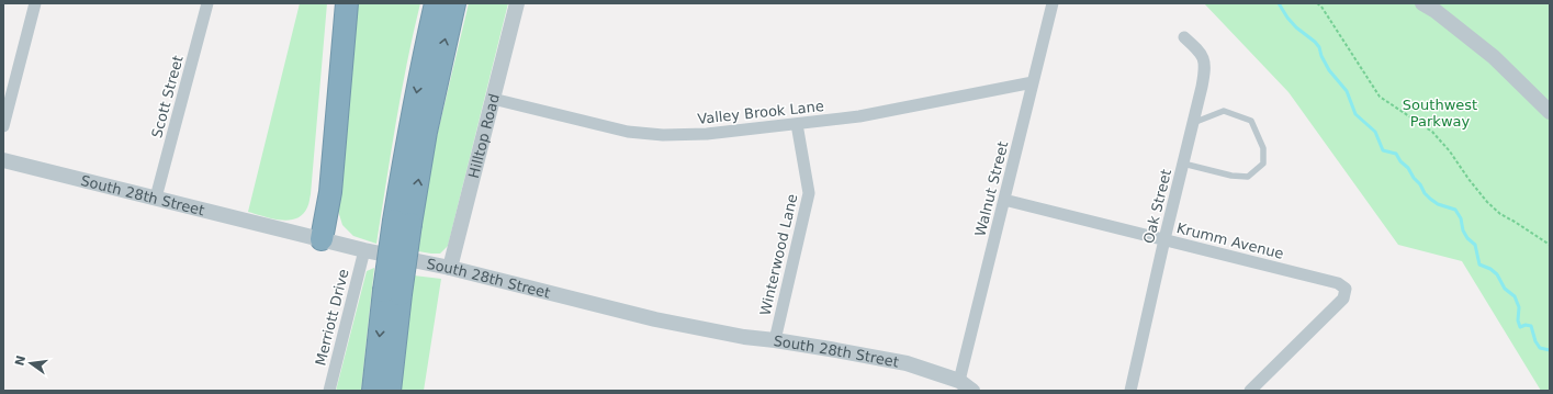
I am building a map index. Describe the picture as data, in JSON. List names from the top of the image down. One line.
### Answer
{"streets":{"street":["Scott Street","Valley Brook Lane","Hilltop Road","Walnut Street","South 28th Street","Oak Street","Krumm Avenue","Winterwood Lane","Merriott Drive"]},"crossings":[["Scott Street","South 28th Street"],["Valley Brook Lane","Hilltop Road"],["Valley Brook Lane","Walnut Street"],["Valley Brook Lane","Winterwood Lane"],["Hilltop Road","South 28th Street"],["Walnut Street","South 28th Street"],["Walnut Street","Krumm Avenue"],["South 28th Street","Winterwood Lane"],["South 28th Street","Merriott Drive"],["Oak Street","Krumm Avenue"]],"parks":["Southwest Parkway"],"north":"left"}
